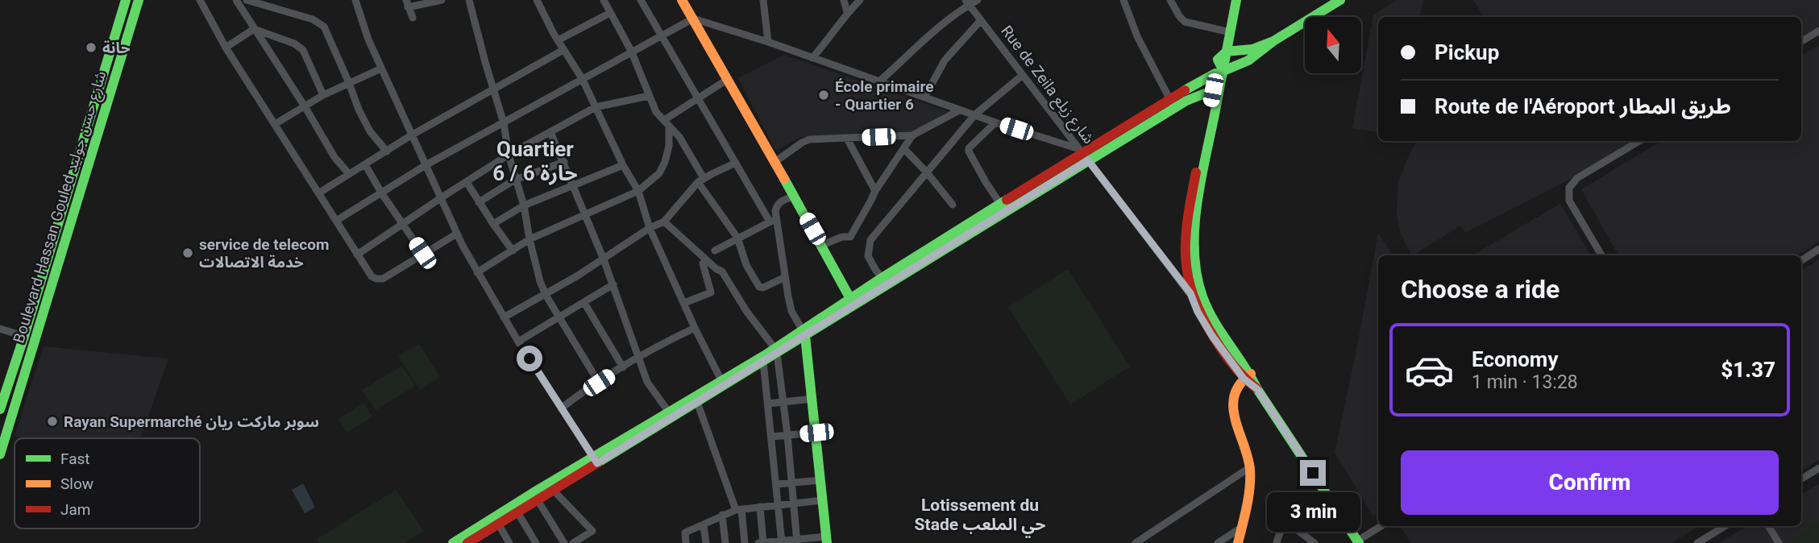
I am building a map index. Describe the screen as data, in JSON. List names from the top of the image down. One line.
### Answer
{"streets":{"street":["Rue de Zeila شارع زيلع","Boulevard Hassan Gouled شارع حسن جوليد"]},"districts":["Quartier 6 / حارة 6","Lotissement du Stade حي الملعب"],"places":["حانة","École primaire - Quartier 6","service de telecom خدمة الاتصالات","Rayan Supermarché سوبر ماركت ريان"],"legend":["Fast","Slow","Jam"],"north":"top","page":{"banner":["Pickup","Route de l'Aéroport طريق المطار"],"heading":"Choose a ride","list":[{"name":"Economy","note":"1 min · 13:28","value":"$1.37"}],"buttons":"Confirm","bubble":"3 min"}}
